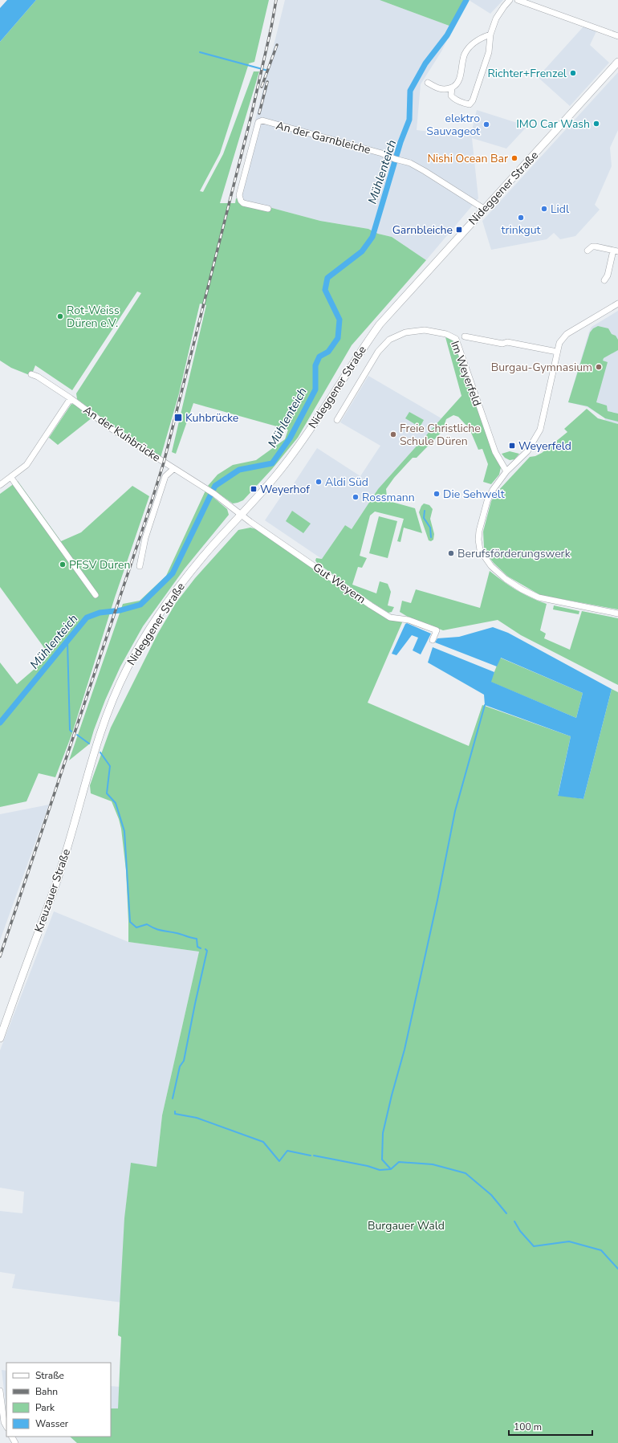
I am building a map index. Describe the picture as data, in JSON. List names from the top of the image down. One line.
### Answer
{"streets":{"main road":["Nideggener Straße","Kreuzauer Straße"],"street":["An der Garnbleiche","Im Weyerfeld","An der Kuhbrücke","Gut Weyern"]},"crossings":[["An der Garnbleiche","Nideggener Straße"],["Nideggener Straße","An der Kuhbrücke"],["Nideggener Straße","Gut Weyern"],["Nideggener Straße","Kreuzauer Straße"],["An der Kuhbrücke","Gut Weyern"]],"water":["Mühlenteich"],"parks":["Burgauer Wald"],"places":{"other":["Richter+Frenzel","IMO Car Wash","elektro Sauvageot","Nishi Ocean Bar","Lidl","trinkgut","Rot-Weiss Düren e.V.","Burgau-Gymnasium","Freie Christliche Schule Düren","Aldi Süd","Die Sehwelt","Rossmann","Berufsförderungswerk","PFSV Düren"],"transit":["Garnbleiche","Kuhbrücke","Weyerfeld","Weyerhof"]},"legend":["Straße","Bahn","Park","Wasser"],"scale_bar":"100 m"}
